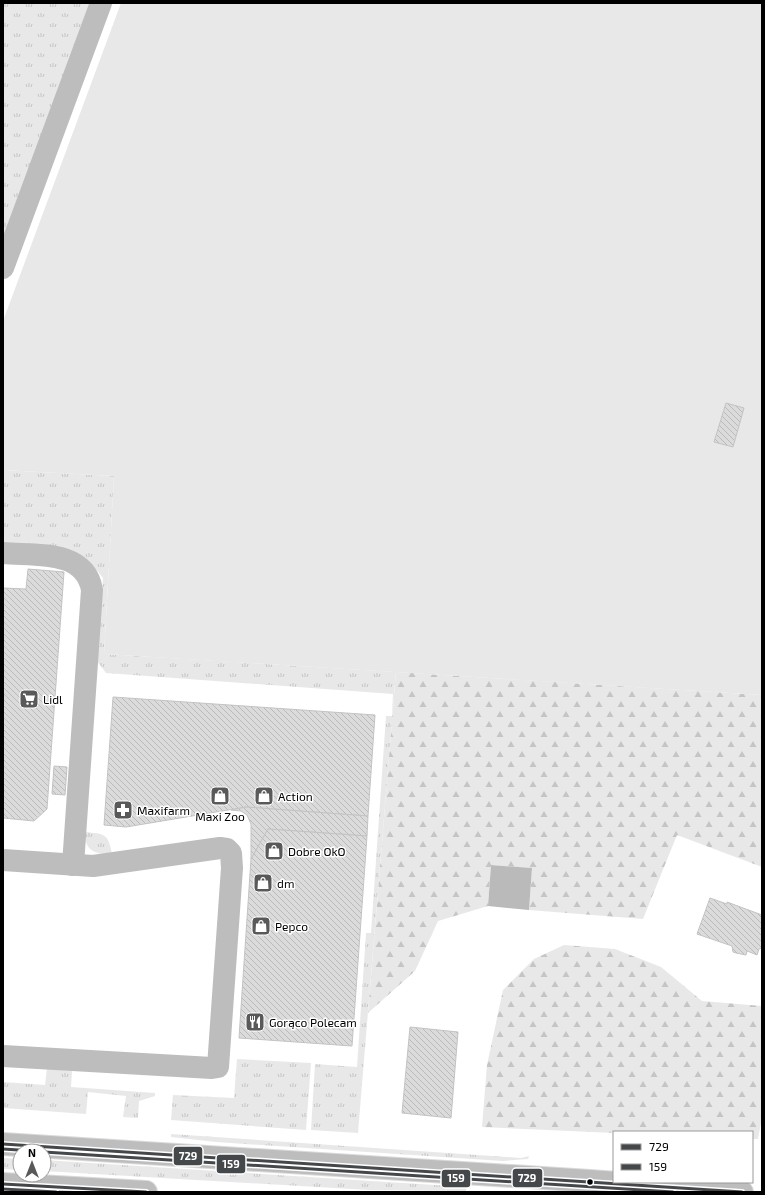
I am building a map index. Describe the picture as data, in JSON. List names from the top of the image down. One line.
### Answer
{"places":{"supermarket":["Lidl"],"shop":["Maxi Zoo","Action","Dobre OkO","dm","Pepco"],"pharmacy":["Maxifarm"],"restaurant":["Gorąco Polecam"]},"lines":["transit line 729","transit line 159"],"legend":["729","159"],"north":"top"}
